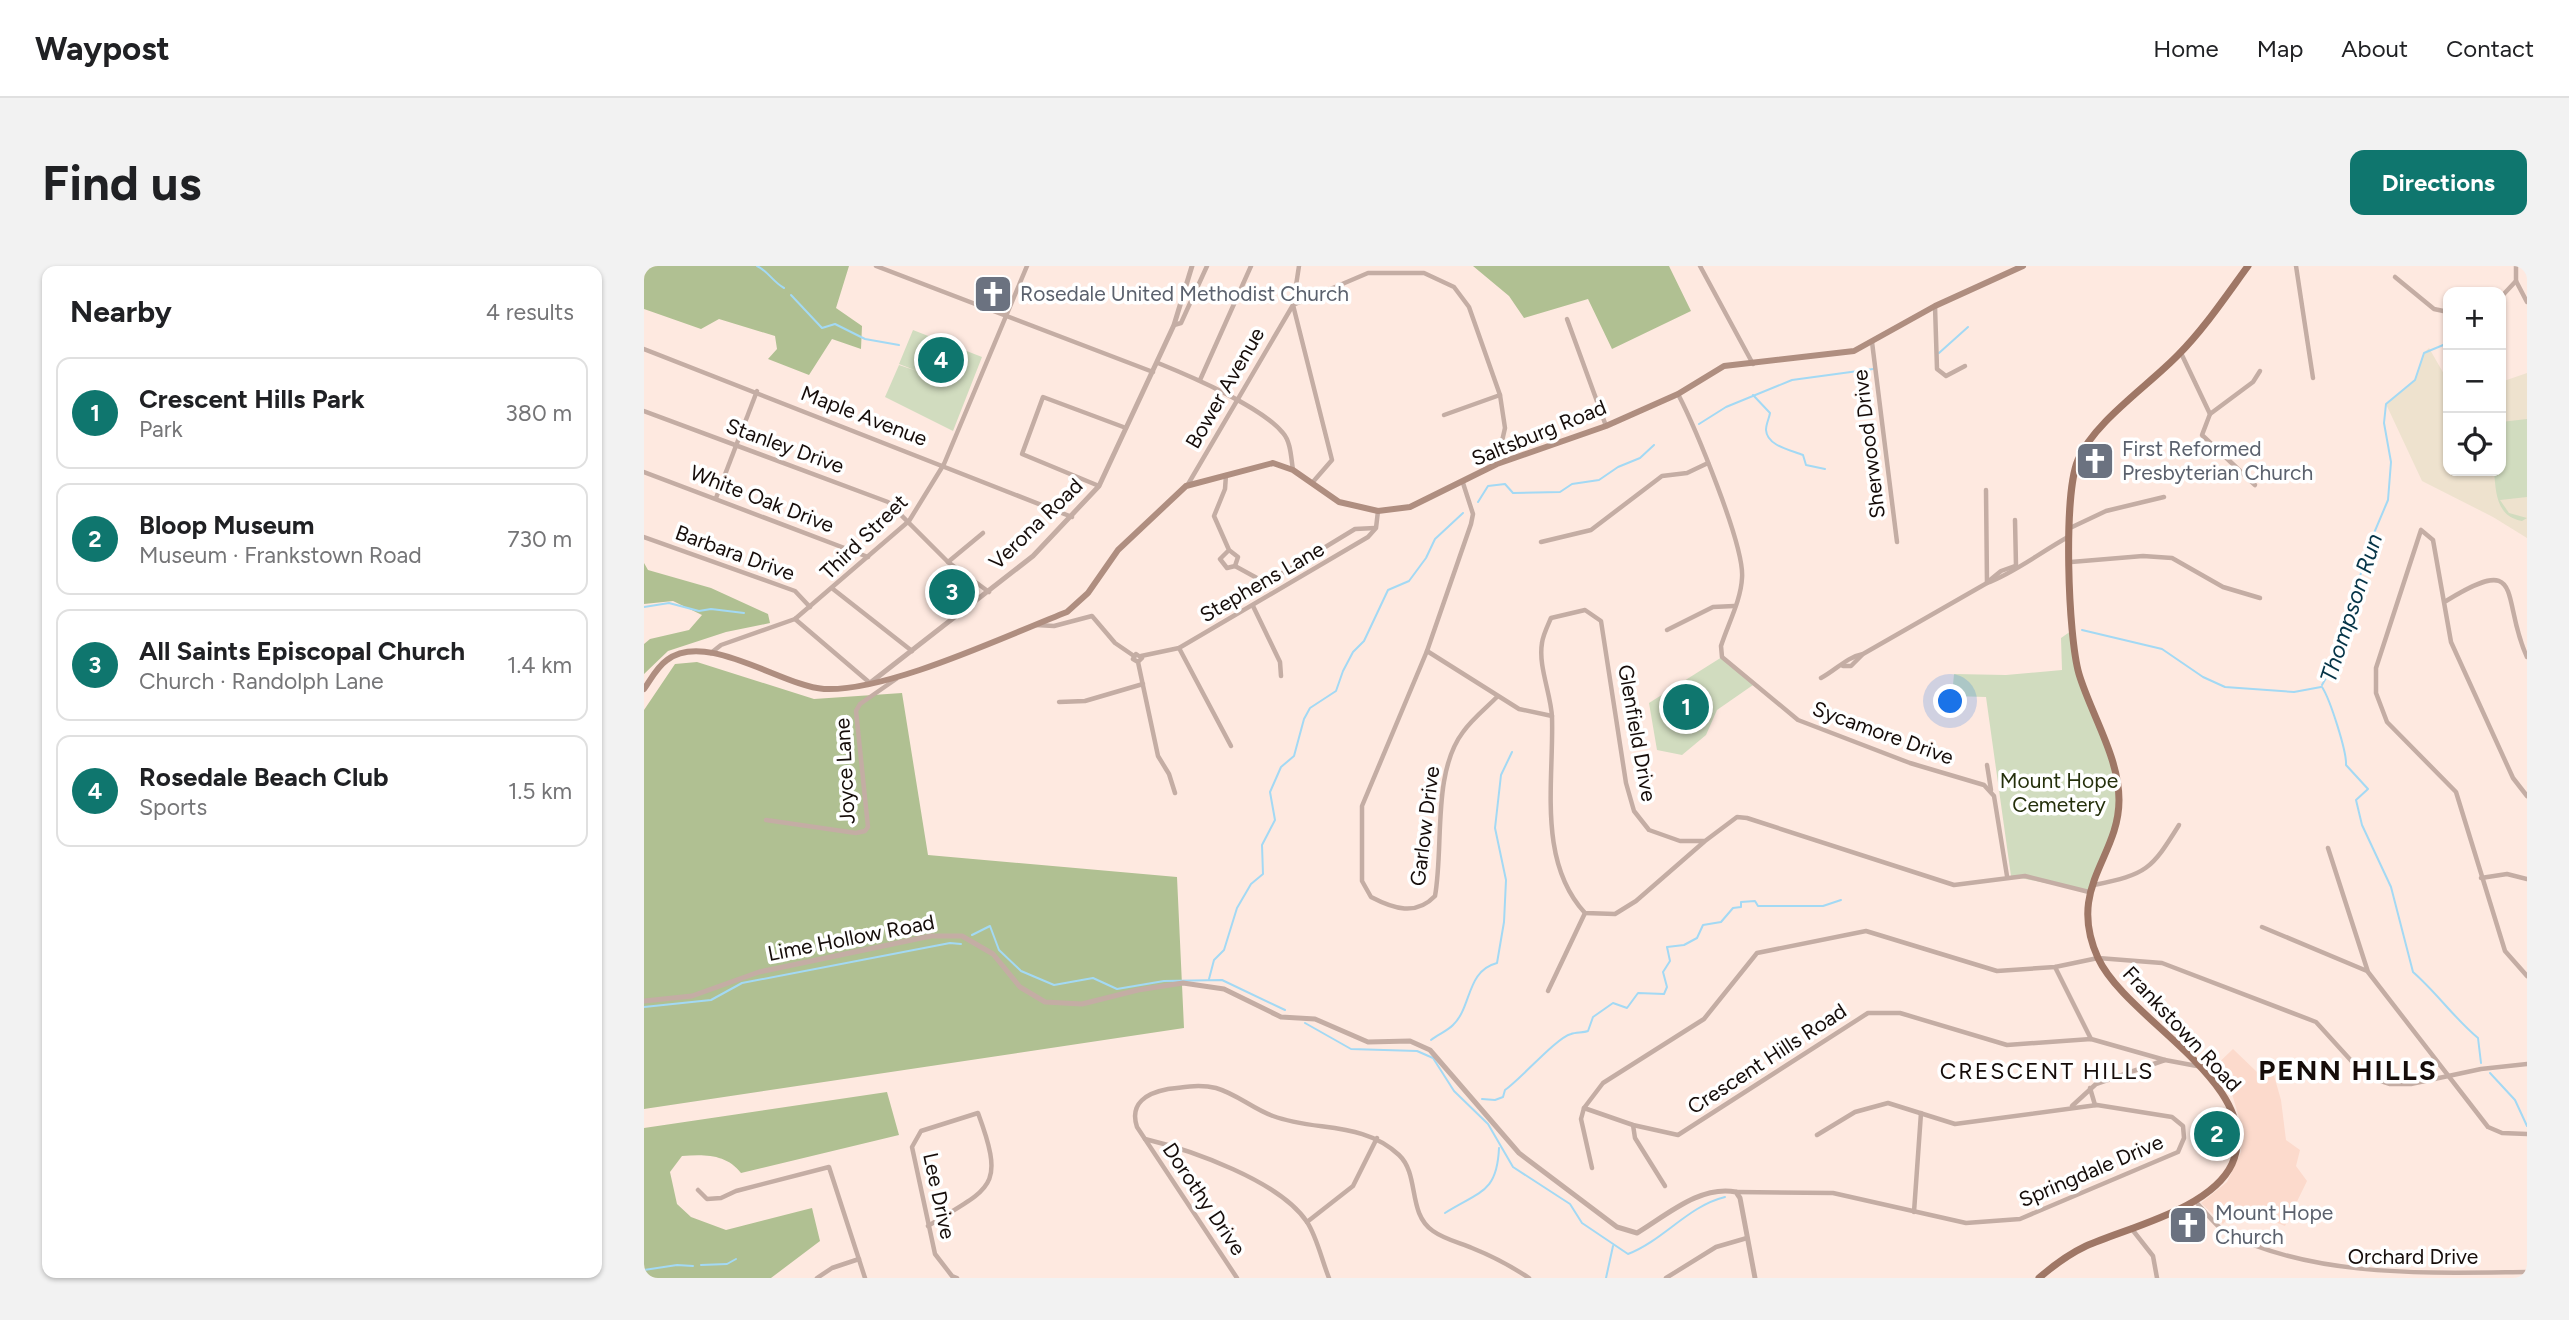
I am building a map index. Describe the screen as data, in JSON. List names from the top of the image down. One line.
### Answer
{"streets":{"main road":["Saltsburg Road","Frankstown Road"],"street":["Bower Avenue","Maple Avenue","Sherwood Drive","Stanley Drive","White Oak Drive","Verona Road","Third Street","Barbara Drive","Stephens Lane","Glenfield Drive","Sycamore Drive","Joyce Lane","Garlow Drive","Lime Hollow Road","Crescent Hills Road","Springdale Drive","Lee Drive","Dorothy Drive","Orchard Drive"]},"crossings":[["Maple Avenue","Verona Road"],["Maple Avenue","Third Street"],["Saltsburg Road","Sherwood Drive"],["Saltsburg Road","Sycamore Drive"],["Stanley Drive","Verona Road"],["Stanley Drive","Third Street"],["White Oak Drive","Third Street"],["Third Street","Barbara Drive"],["Lime Hollow Road","Springdale Drive"],["Frankstown Road","Crescent Hills Road"]],"districts":["PENN HILLS","CRESCENT HILLS"],"water":["Thompson Run"],"parks":["Mount Hope Cemetery"],"places":{"church":["Rosedale United Methodist Church","First Reformed Presbyterian Church","Mount Hope Church"]},"page":{"header":"Waypost","nav":["Home","Map","About","Contact"],"buttons":"Directions","title":"Find us","heading":["Nearby","4 results"],"map_buttons":["+","−"],"pins":["4","3","1","2"],"list":[{"mark":"1","name":"Crescent Hills Park","note":"Park","value":"380 m"},{"mark":"2","name":"Bloop Museum","note":"Museum · Frankstown Road","value":"730 m"},{"mark":"3","name":"All Saints Episcopal Church","note":"Church · Randolph Lane","value":"1.4 km"},{"mark":"4","name":"Rosedale Beach Club","note":"Sports","value":"1.5 km"}]}}
